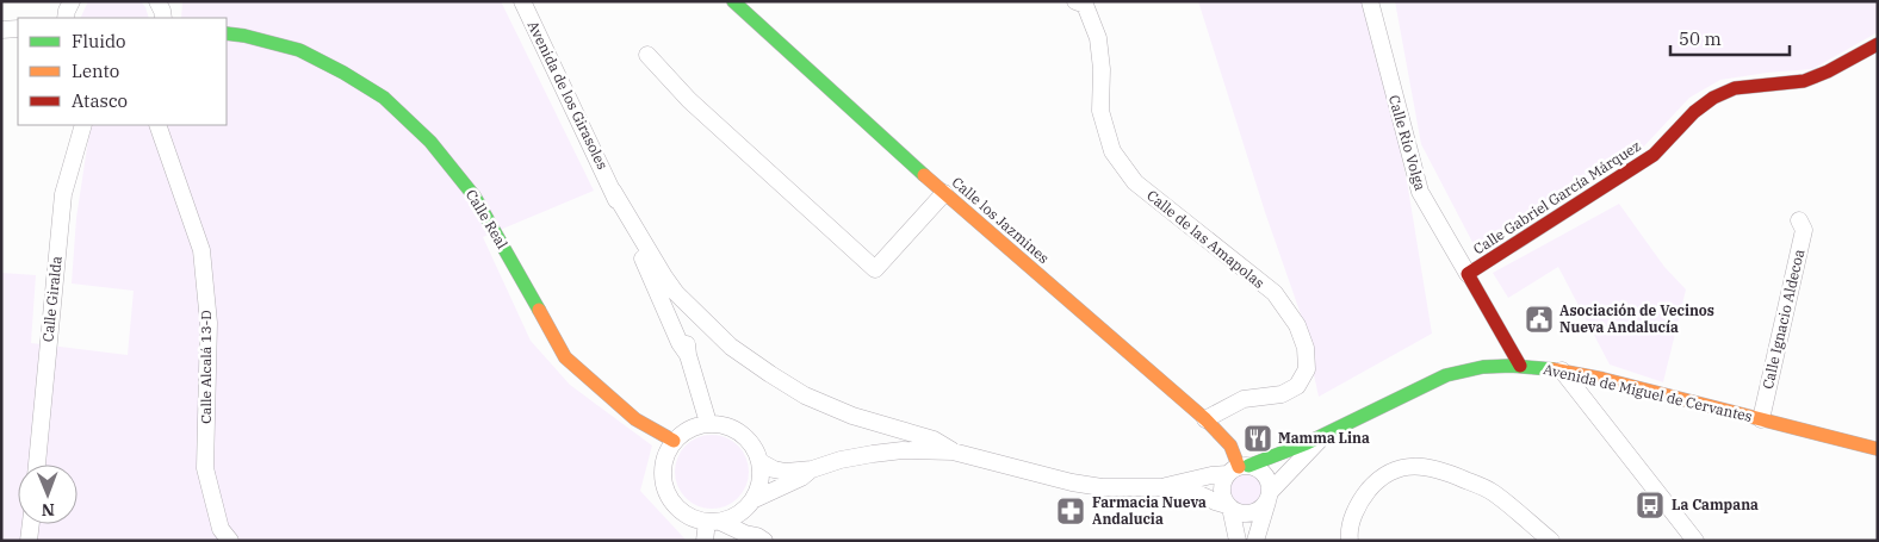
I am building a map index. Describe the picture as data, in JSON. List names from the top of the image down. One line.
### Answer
{"streets":{"street":["Avenida de los Girasoles","Calle Río Volga","Calle Gabriel García Márquez","Calle Real","Calle los Jazmines","Calle de las Amapolas","Calle Giralda","Calle Ignacio Aldecoa","Calle Alcalá 13-D","Avenida de Miguel de Cervantes"]},"crossings":[["Avenida de los Girasoles","Calle Real"],["Avenida de los Girasoles","Avenida de Miguel de Cervantes"],["Calle Río Volga","Calle Gabriel García Márquez"],["Calle Gabriel García Márquez","Avenida de Miguel de Cervantes"],["Calle Real","Avenida de Miguel de Cervantes"],["Calle los Jazmines","Calle de las Amapolas"],["Calle los Jazmines","Avenida de Miguel de Cervantes"],["Calle Ignacio Aldecoa","Avenida de Miguel de Cervantes"]],"places":{"public building":["Asociación de Vecinos Nueva Andalucía"],"restaurant":["Mamma Lina"],"bus stop":["La Campana"],"pharmacy":["Farmacia Nueva Andalucia"]},"legend":["Fluido","Lento","Atasco"],"scale_bar":"50 m","north":"bottom"}
